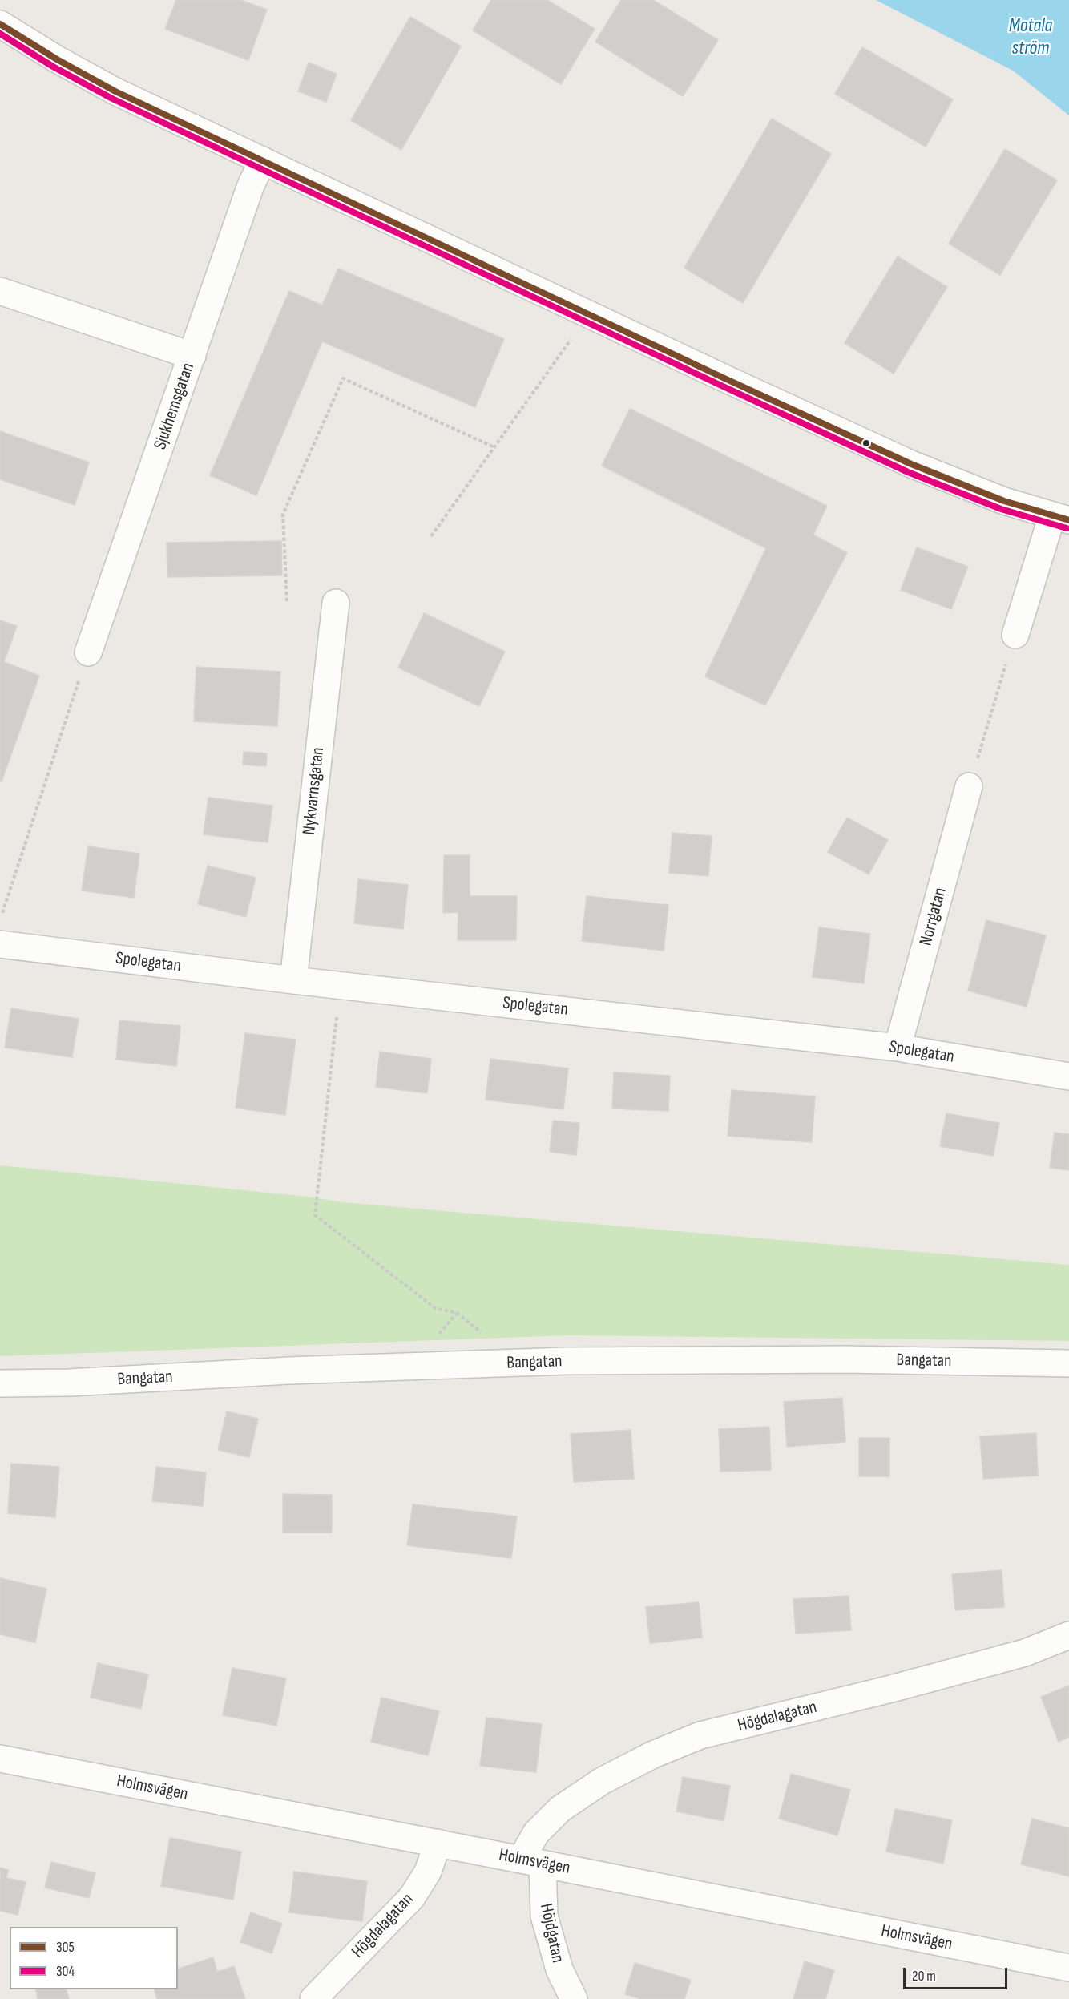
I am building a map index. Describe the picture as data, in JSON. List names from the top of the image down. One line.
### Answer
{"streets":{"street":["Sjukhemsgatan","Nykvarnsgatan","Norrgatan","Spolegatan","Bangatan","Högdalagatan","Holmsvägen","Höjdgatan"]},"crossings":[["Nykvarnsgatan","Spolegatan"],["Norrgatan","Spolegatan"],["Högdalagatan","Holmsvägen"],["Högdalagatan","Höjdgatan"],["Holmsvägen","Höjdgatan"]],"water":["Motala ström"],"lines":["transit line 305","transit line 304"],"legend":["305","304"],"scale_bar":"20 m"}
